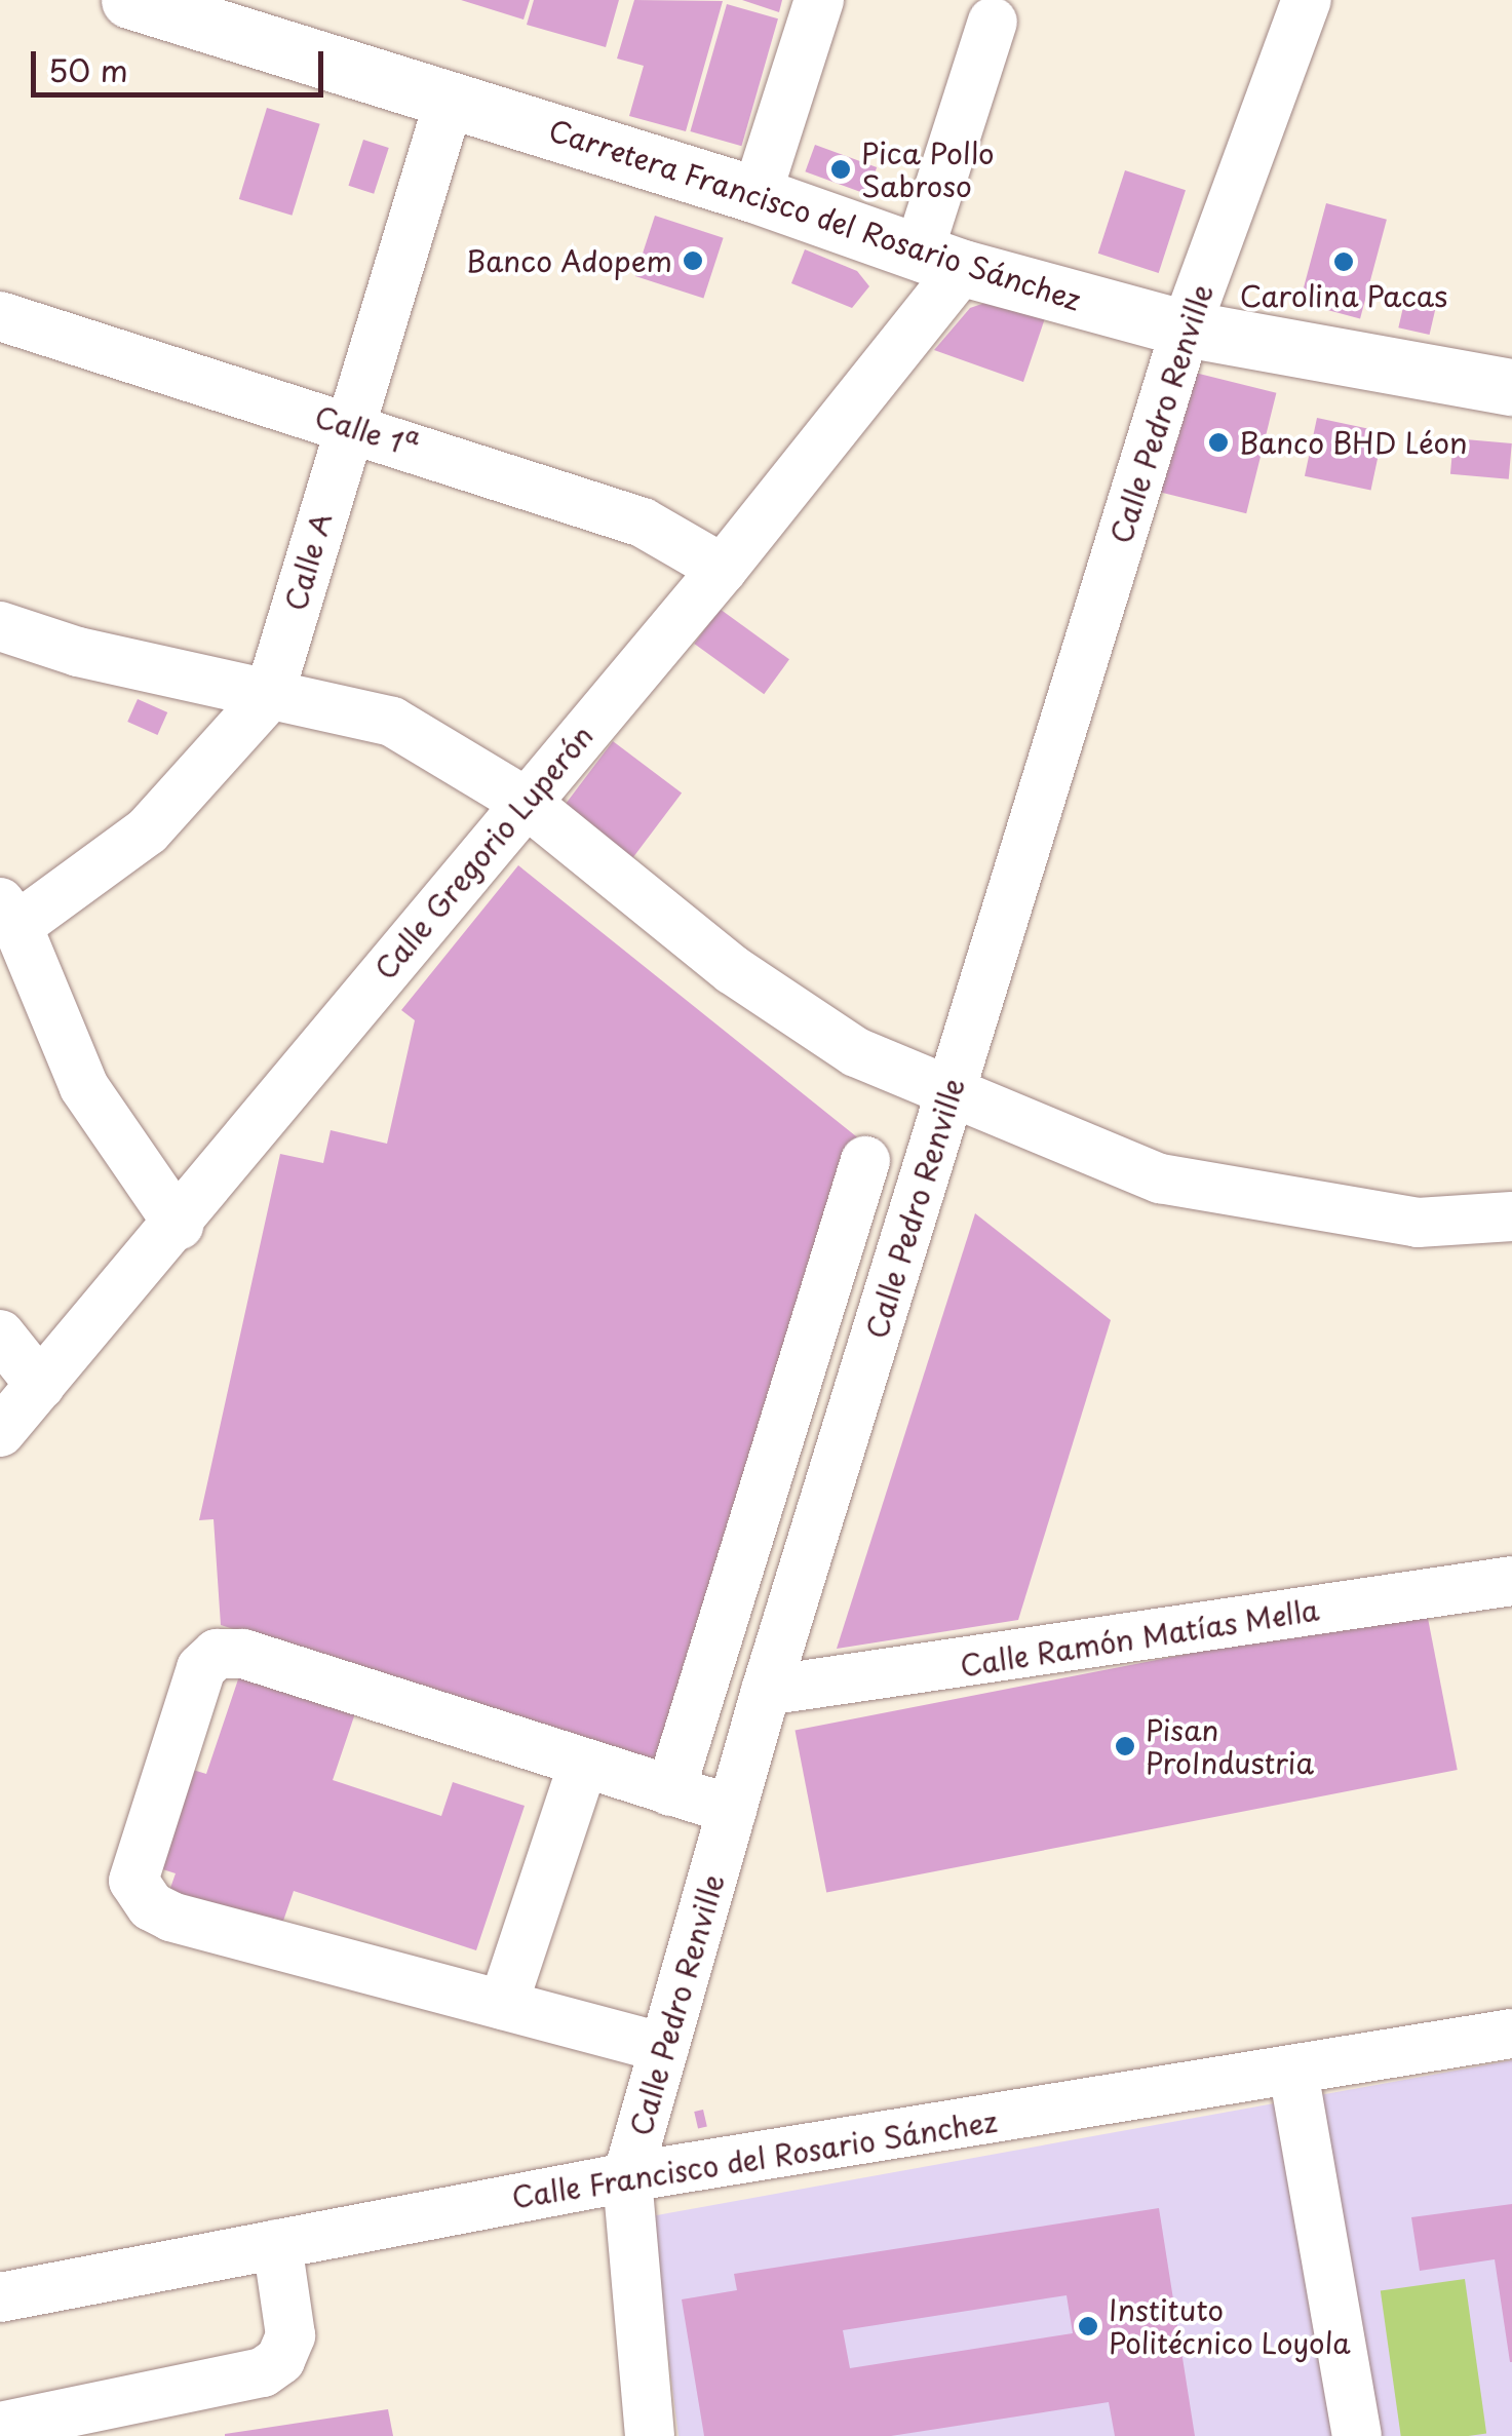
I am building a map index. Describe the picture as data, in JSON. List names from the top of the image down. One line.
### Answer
{"streets":{"main road":["Carretera Francisco del Rosario Sánchez"],"street":["Calle Pedro Renville","Calle 1ª","Calle A","Calle Gregorio Luperón","Calle Ramón Matías Mella","Calle Francisco del Rosario Sánchez"]},"crossings":[["Carretera Francisco del Rosario Sánchez","Calle Pedro Renville"],["Carretera Francisco del Rosario Sánchez","Calle A"],["Carretera Francisco del Rosario Sánchez","Calle Gregorio Luperón"],["Calle Pedro Renville","Calle Ramón Matías Mella"],["Calle Pedro Renville","Calle Francisco del Rosario Sánchez"],["Calle 1ª","Calle A"],["Calle 1ª","Calle Gregorio Luperón"]],"places":["Pica Pollo Sabroso","Banco Adopem","Carolina Pacas","Banco BHD Léon","Pisan ProIndustria","Instituto Politécnico Loyola"],"scale_bar":"50 m"}
